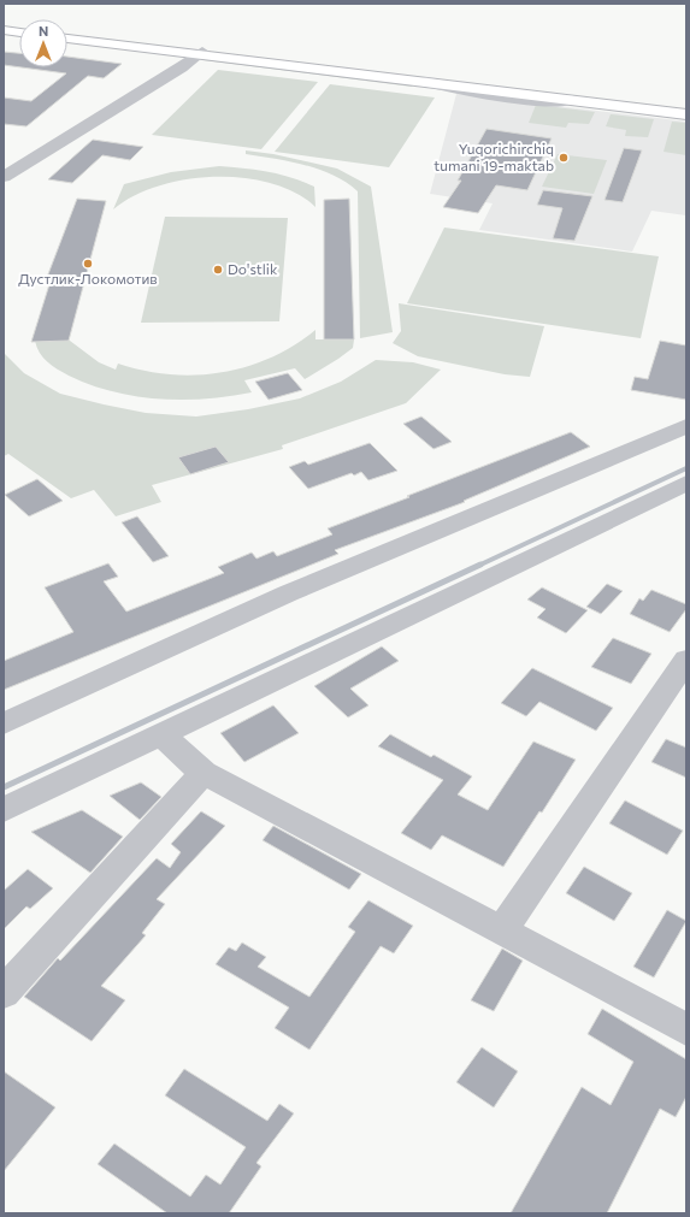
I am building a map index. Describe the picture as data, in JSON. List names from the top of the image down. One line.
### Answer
{"places":["Yuqorichirchiq tumani 19-maktab","Дустлик-Локомотив","Do'stlik"],"north":"top"}
